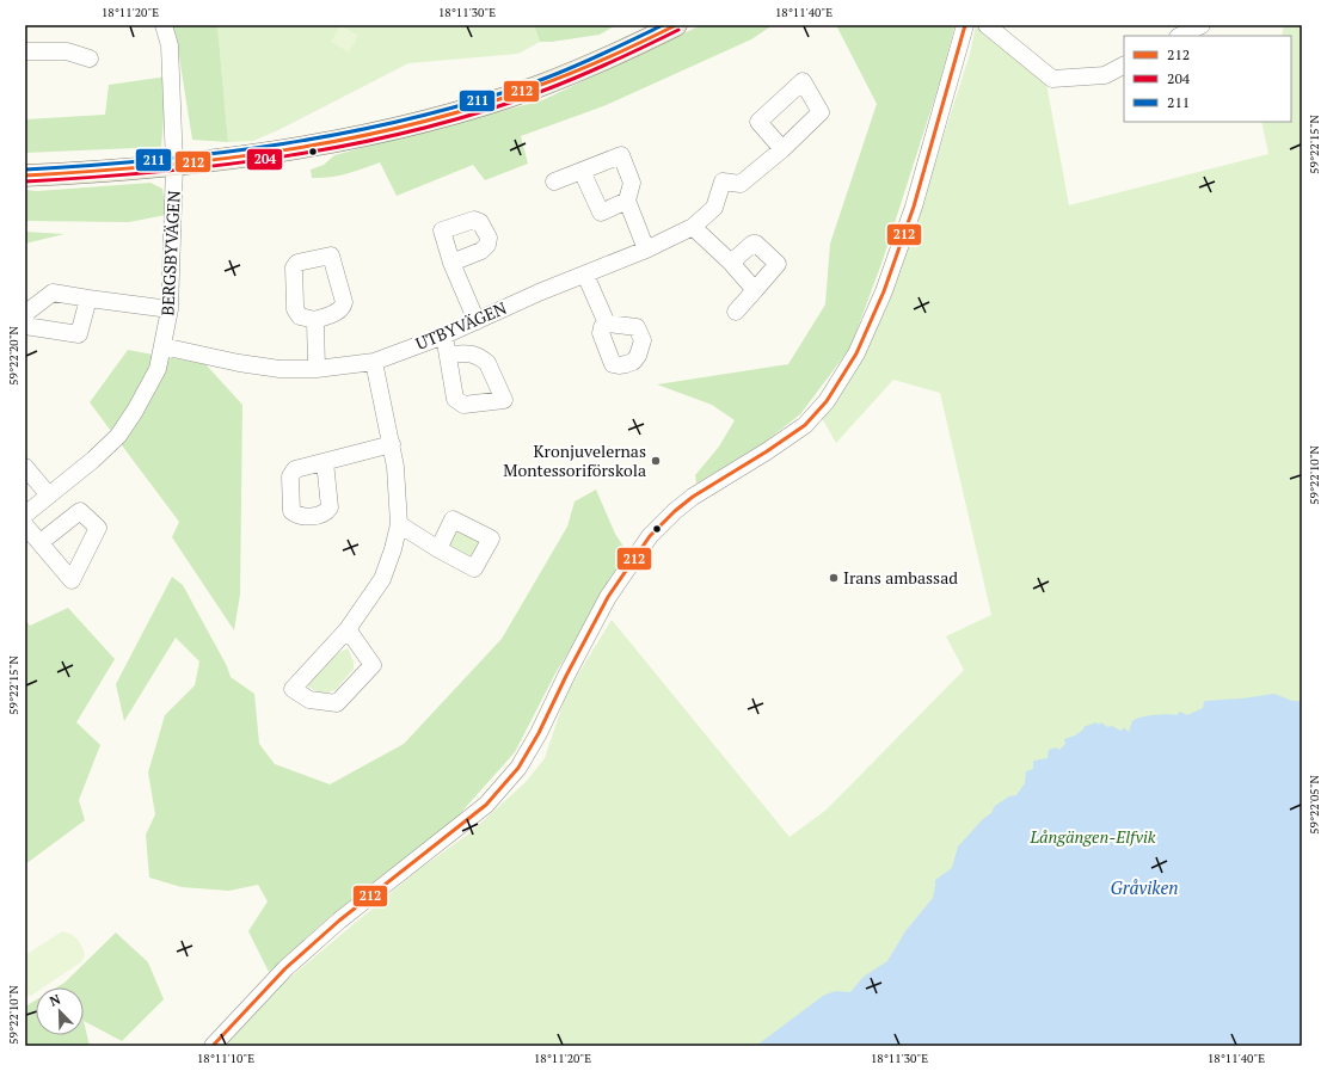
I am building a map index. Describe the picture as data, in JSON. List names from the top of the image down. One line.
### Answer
{"streets":{"street":["BERGSBYVÄGEN","UTBYVÄGEN"]},"crossings":[["BERGSBYVÄGEN","UTBYVÄGEN"]],"water":["Gråviken"],"parks":["Långängen-Elfvik"],"places":["Kronjuvelernas Montessoriförskola","Irans ambassad"],"lines":["transit line 212","transit line 211","transit line 204"],"legend":["212","204","211"],"north":"top left","coordinates":["18°11'20\"E","18°11'30\"E","18°11'40\"E","59°22'15\"N","59°22'20\"N","59°22'10\"N","59°22'05\"N","18°11'10\"E"]}
